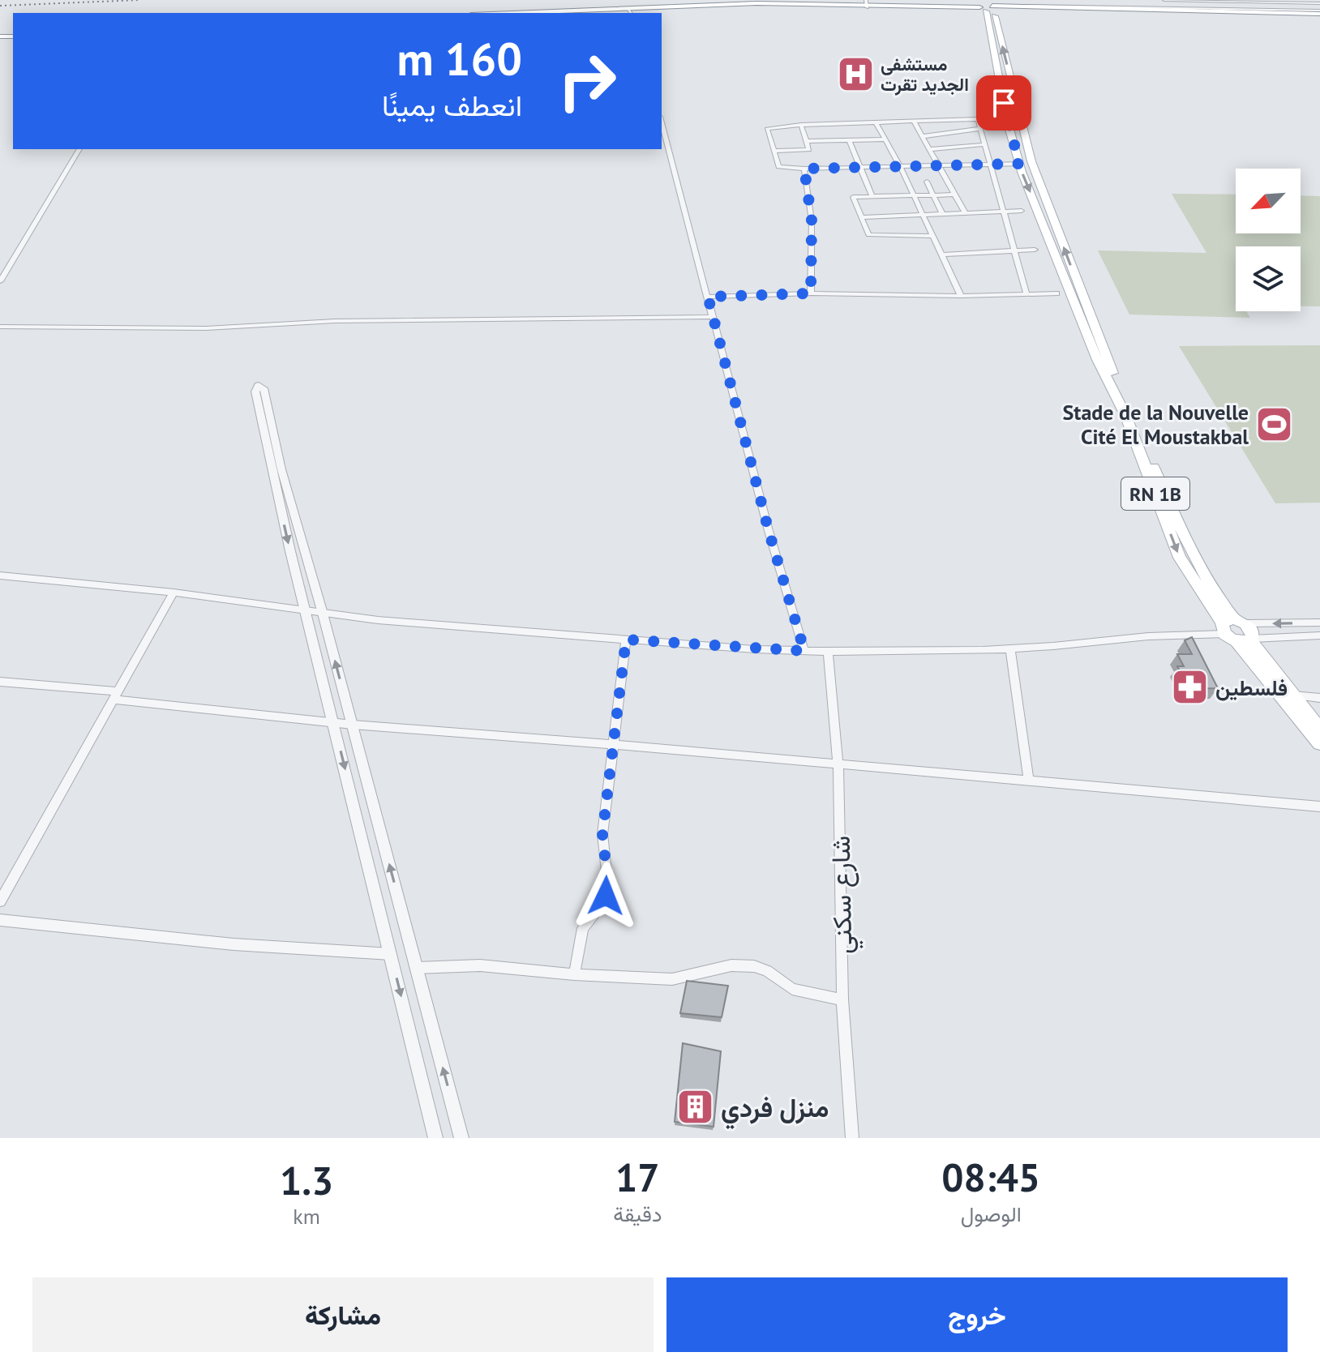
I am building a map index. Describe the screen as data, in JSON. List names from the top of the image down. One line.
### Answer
{"streets":{"main road":["RN 1B"],"street":["شارع سكني"]},"places":{"hospital":["مستشفى الجديد تقرت"],"sports":["Stade de la Nouvelle Cité El Moustakbal"],"pharmacy":["فلسطين"],"building":["منزل فردي"]},"north":"bottom left","page":{"turn":["160 m","انعطف يمينًا"],"eta":["08:45","الوصول","17","دقيقة","1.3","km"],"buttons":["خروج","مشاركة"]}}
